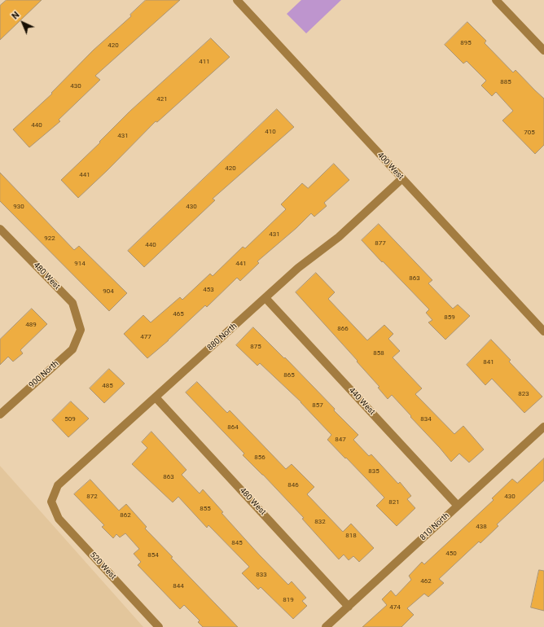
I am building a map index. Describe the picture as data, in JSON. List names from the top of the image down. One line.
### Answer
{"streets":{"street":["400 West","480 West","880 North","900 North","440 West","810 North","520 West"]},"crossings":[["400 West","880 North"],["480 West","880 North"],["480 West","900 North"],["480 West","810 North"],["880 North","440 West"],["880 North","520 West"],["440 West","810 North"]],"house_numbers":["895","420","411","885","430","421","440","410","705","431","420","441","930","430","431","922","877","440","914","441","863","453","904","465","859","489","866","477","875","858","841","865","485","823","857","509","834","864","847","856","835","863","846","872","430","821","855","862","832","438","818","845","450","854","833","462","844","819","474"],"north":"top left"}
